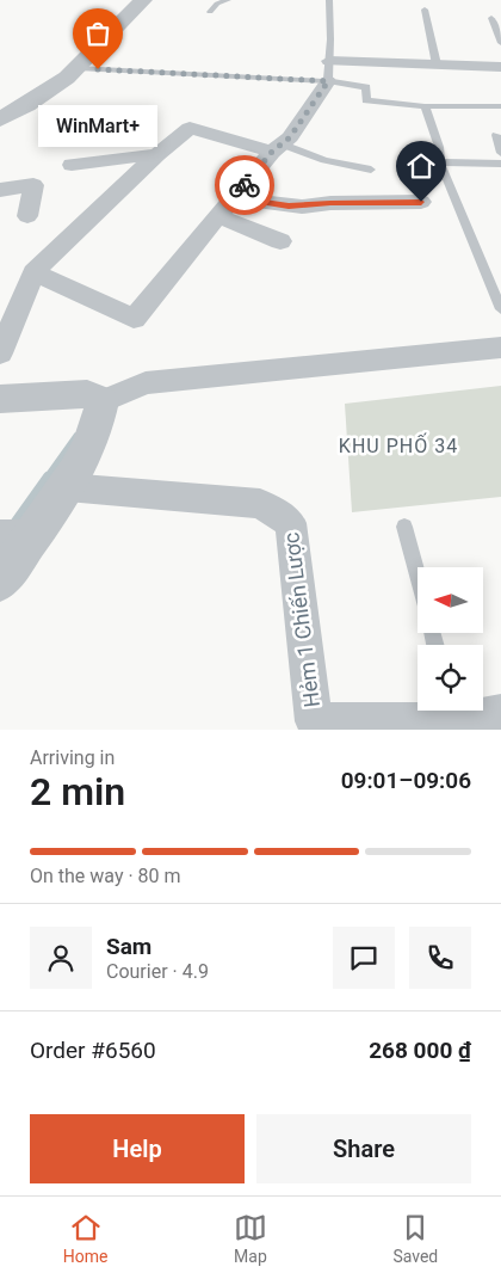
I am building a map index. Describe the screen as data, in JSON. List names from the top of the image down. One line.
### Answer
{"streets":{"street":["Hẻm 1 Chiến Lược"]},"districts":["KHU PHỐ 34"],"places":["WinMart+"],"north":"left","page":{"bubble":"WinMart+","heading":["2 min","Arriving in","09:01–09:06"],"panel":["Sam","Courier · 4.9","Order #6560","268 000 ₫"],"bar":"On the way · 80 m","buttons":["Help","Share"],"tabs":["Home","Map","Saved"]}}
